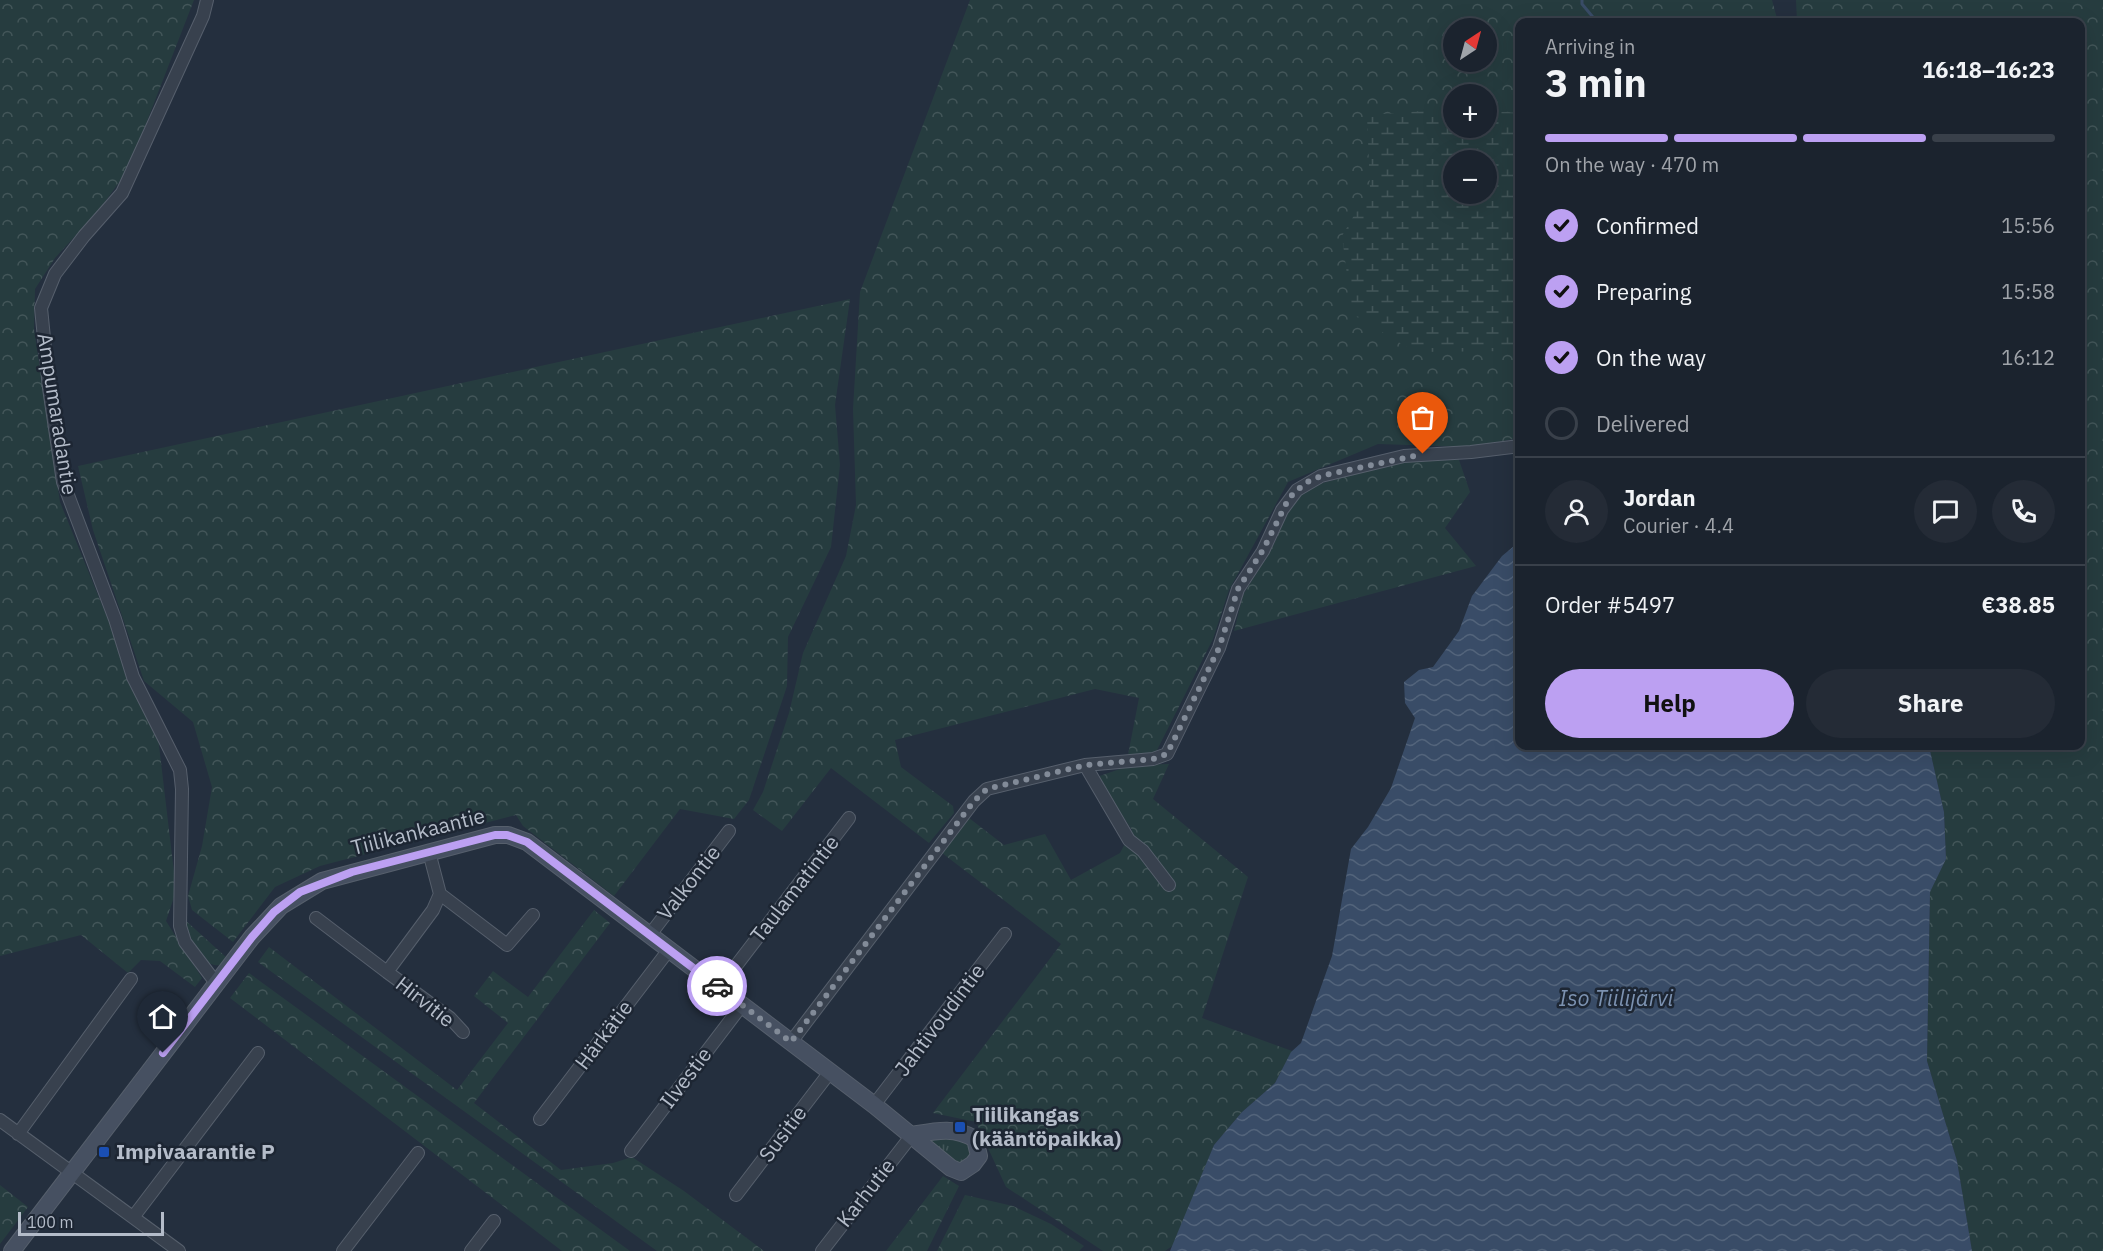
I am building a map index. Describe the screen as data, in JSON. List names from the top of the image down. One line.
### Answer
{"streets":{"street":["Ampumaradantie","Tiilikankaantie","Valkontie","Taulamatintie","Hirvitie","Jahtivoudintie","Härkätie","Ilvestie","Susitie","Karhutie"]},"crossings":[["Ampumaradantie","Tiilikankaantie"],["Tiilikankaantie","Valkontie"],["Tiilikankaantie","Taulamatintie"],["Tiilikankaantie","Jahtivoudintie"],["Tiilikankaantie","Härkätie"],["Tiilikankaantie","Ilvestie"],["Tiilikankaantie","Susitie"],["Tiilikankaantie","Karhutie"]],"water":["Iso Tiilijärvi"],"places":{"transit":["Tiilikangas (kääntöpaikka)","Impivaarantie P"]},"scale_bar":"100 m","north":"top right","page":{"map_buttons":["+","−"],"heading":["3 min","Arriving in","16:18–16:23"],"panel":["Jordan","Courier · 4.4","Order #5497","€38.85"],"bar":"On the way · 470 m","list":[["Confirmed","15:56"],["Preparing","15:58"],["On the way","16:12"],"Delivered"],"buttons":["Help","Share"],"scale":"100 m"}}
